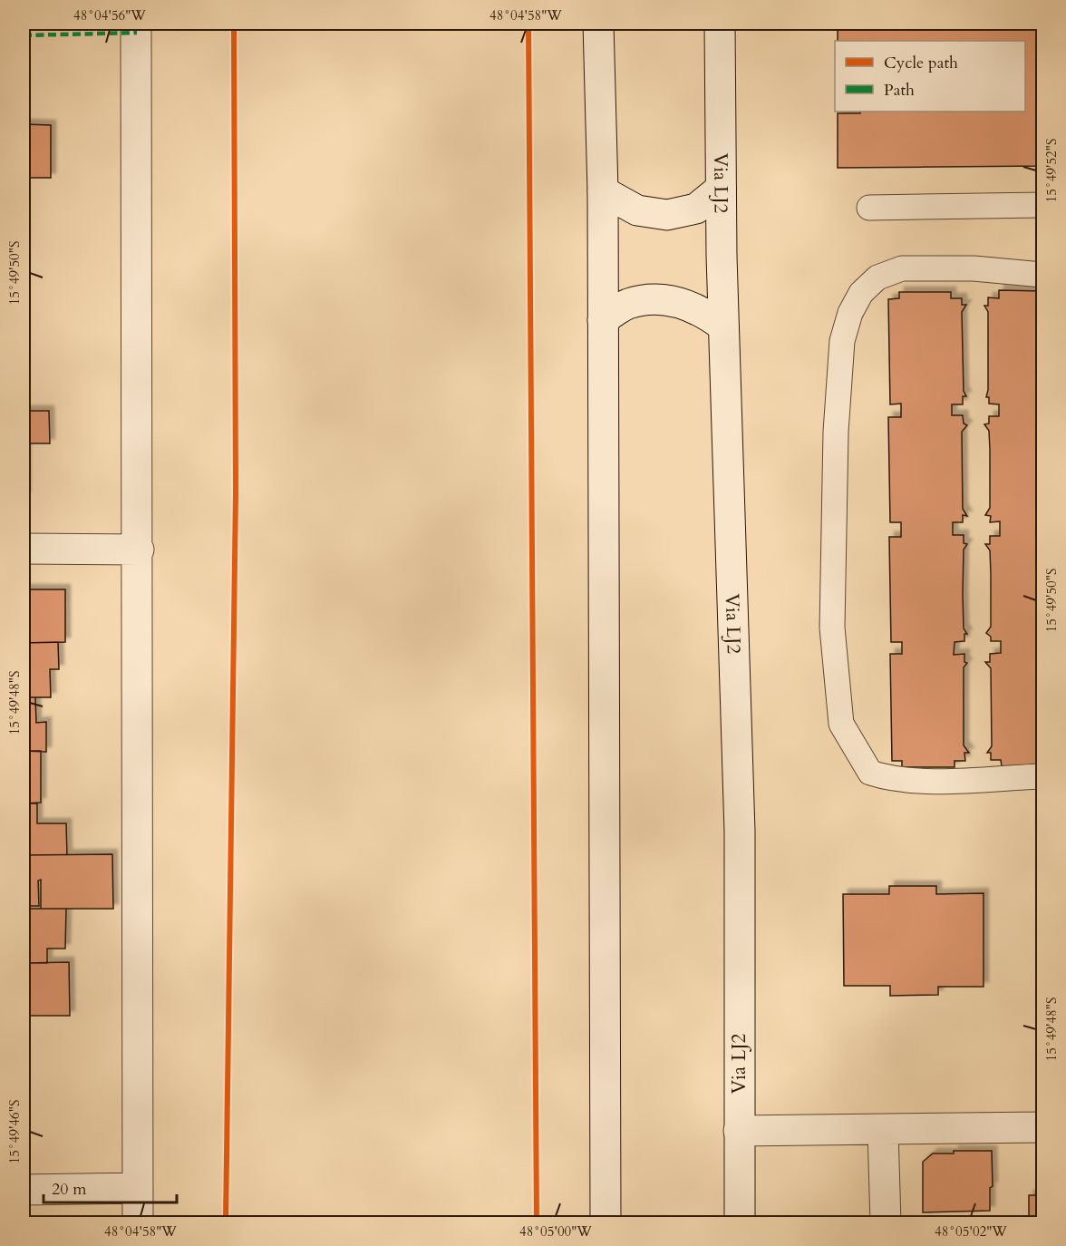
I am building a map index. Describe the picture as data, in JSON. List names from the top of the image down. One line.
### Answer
{"streets":{"main road":["Via LJ2"]},"legend":["Cycle path","Path"],"scale_bar":"20 m","coordinates":["48°04'56\"W","48°04'58\"W","15°49'52\"S","15°49'50\"S","15°49'48\"S","15°49'46\"S","48°05'00\"W","48°05'02\"W"]}
